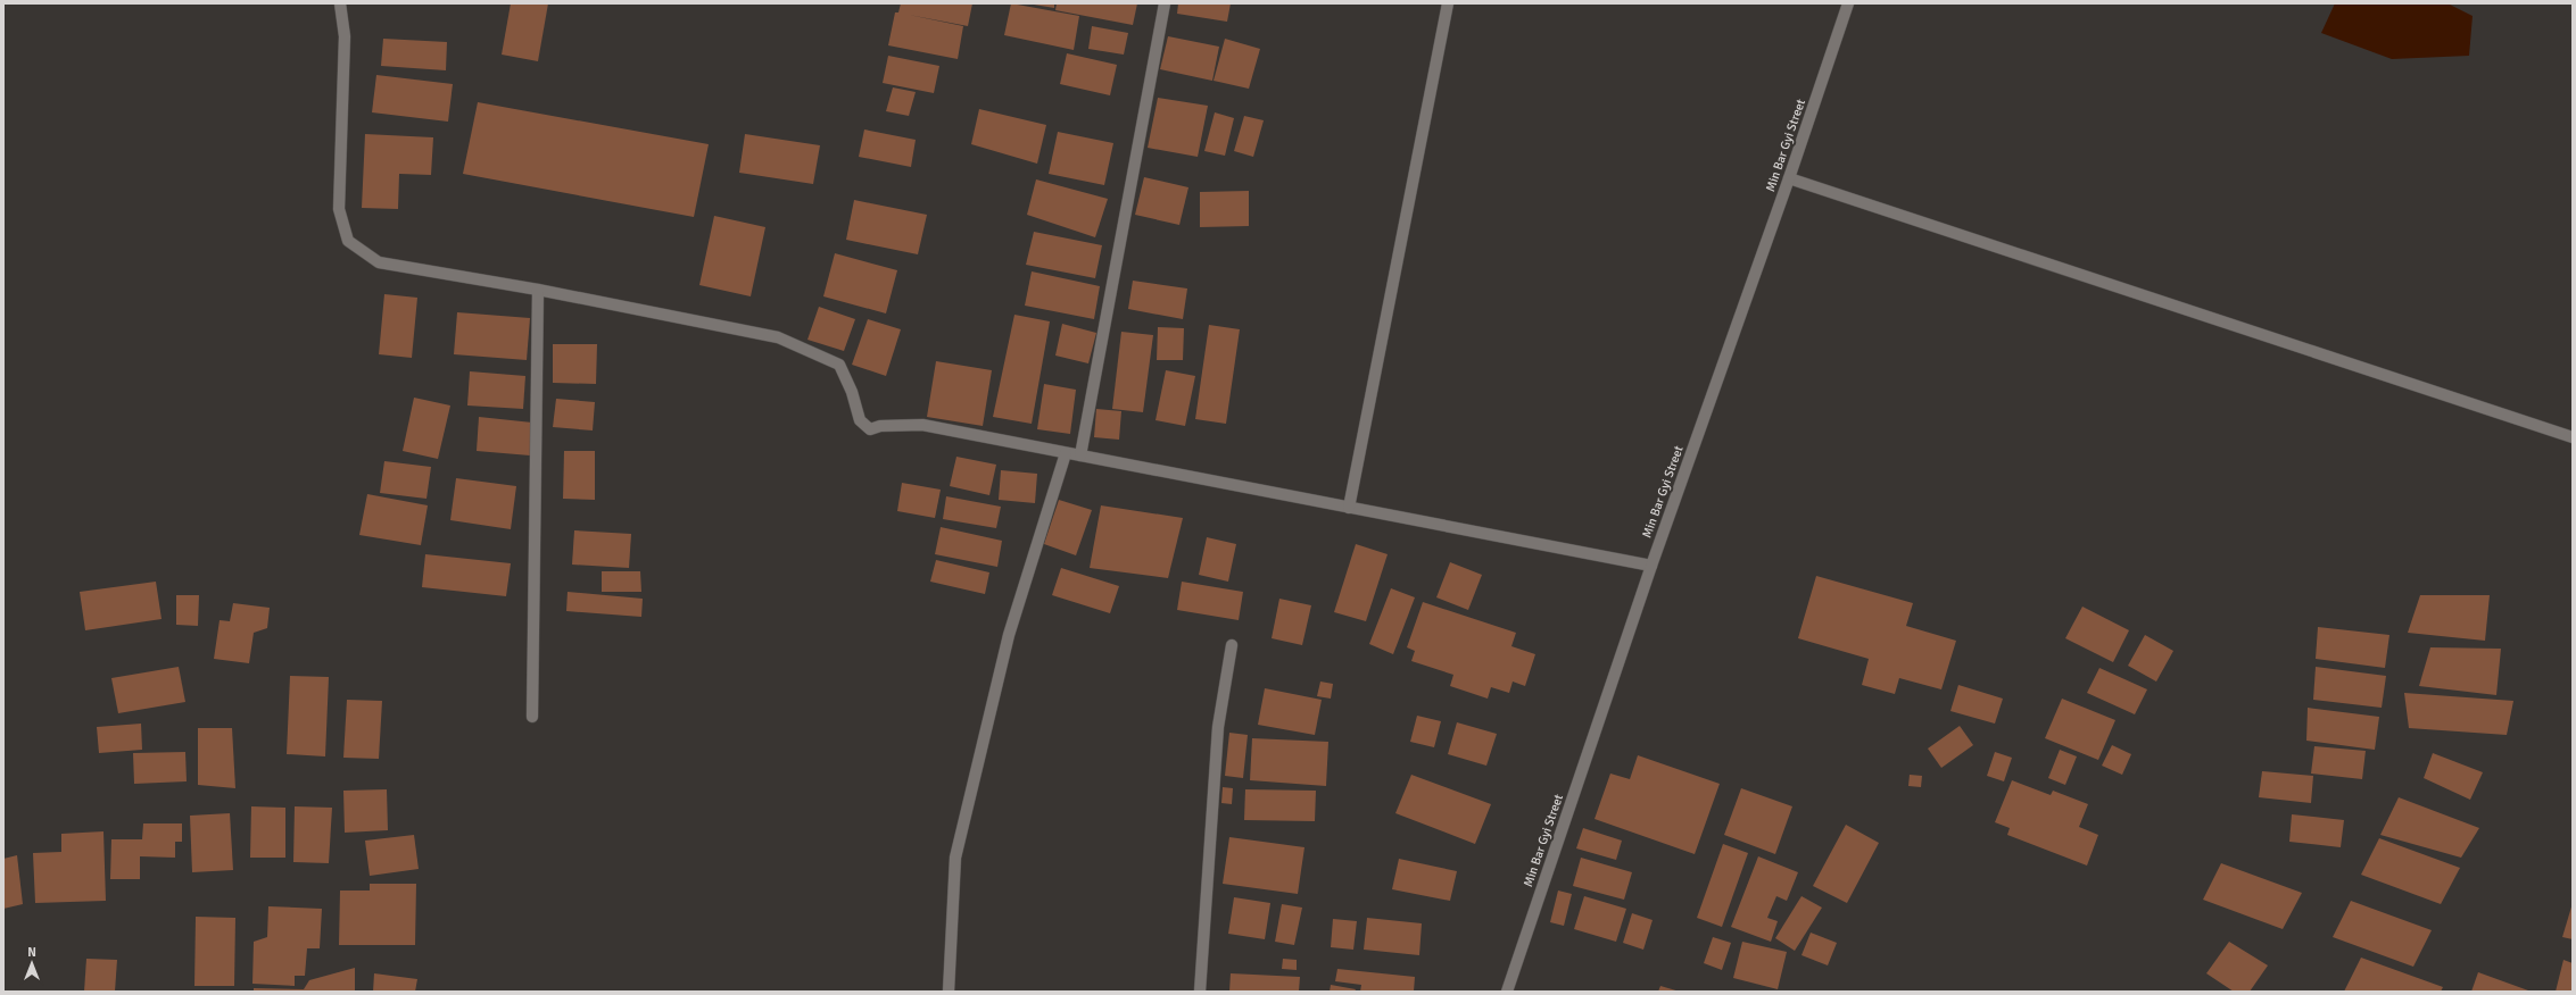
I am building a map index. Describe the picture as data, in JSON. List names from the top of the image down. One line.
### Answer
{"streets":{"street":["Min Bar Gyi Street"]},"north":"top"}
